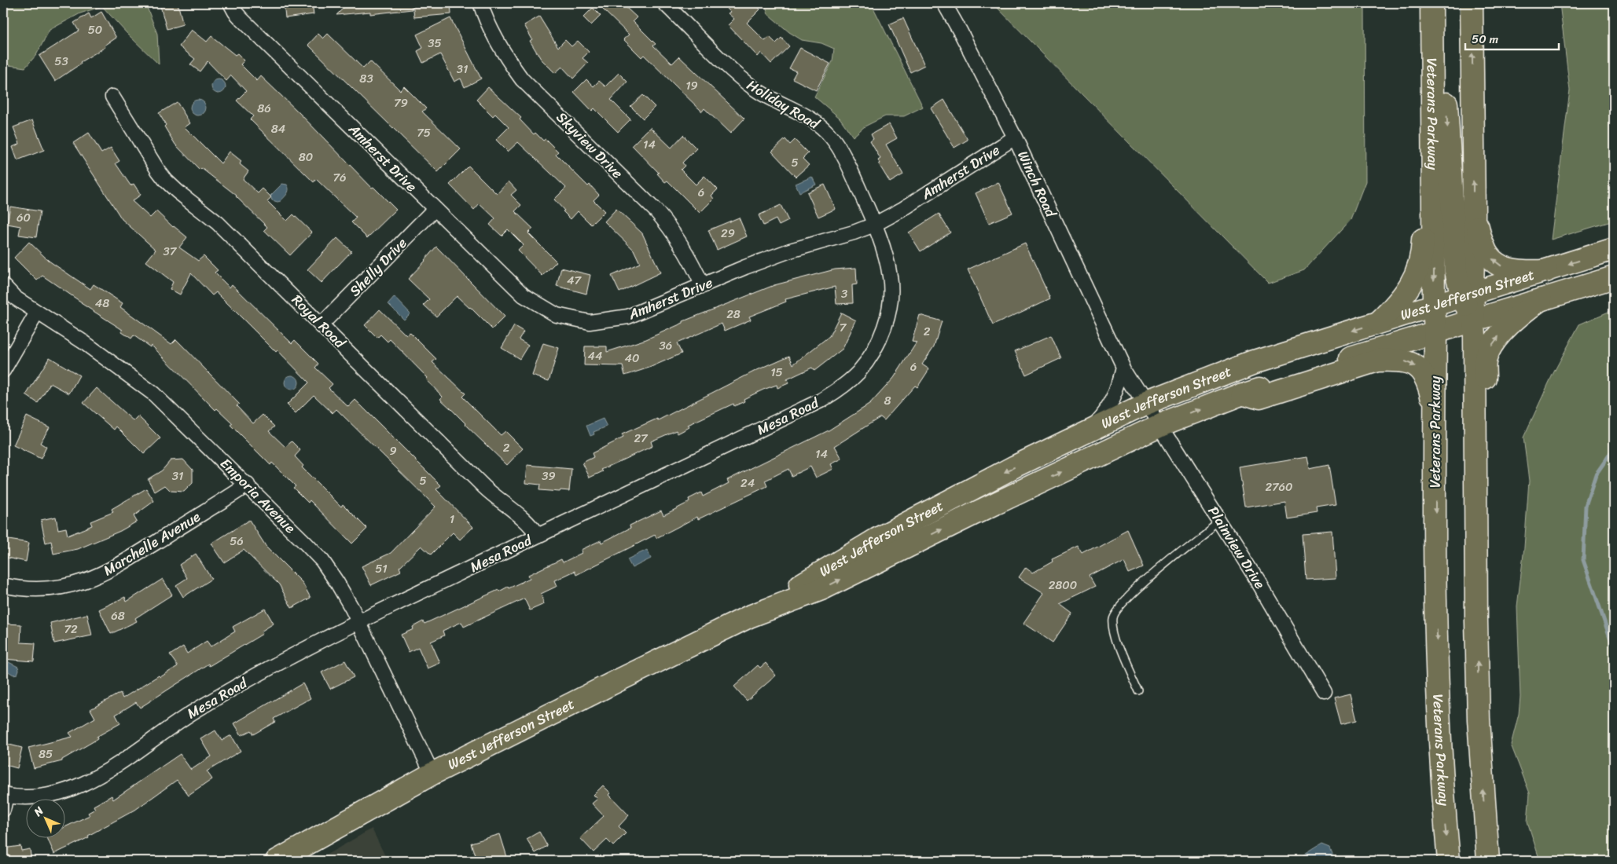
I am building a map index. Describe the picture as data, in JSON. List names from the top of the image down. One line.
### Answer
{"streets":{"main road":["Veterans Parkway","West Jefferson Street"],"street":["Holiday Road","Skyview Drive","Amherst Drive","Winch Road","Shelly Drive","Royal Road","Mesa Road","Emporia Avenue","Marchelle Avenue","Plainview Drive"]},"crossings":[["Holiday Road","Amherst Drive"],["Holiday Road","Mesa Road"],["Veterans Parkway","West Jefferson Street"],["Skyview Drive","Amherst Drive"],["Amherst Drive","Winch Road"],["Amherst Drive","Shelly Drive"],["Amherst Drive","Mesa Road"],["Winch Road","West Jefferson Street"],["Winch Road","Plainview Drive"],["Shelly Drive","Royal Road"],["West Jefferson Street","Emporia Avenue"],["West Jefferson Street","Plainview Drive"],["Royal Road","Mesa Road"],["Mesa Road","Emporia Avenue"],["Emporia Avenue","Marchelle Avenue"]],"house_numbers":["50","35","53","31","83","19","79","86","84","75","14","80","5","76","6","60","29","37","47","3","48","28","7","2","36","44","40","6","15","8","27","2","9","14","31","39","5","24","2760","1","56","51","2800","68","72","85"],"scale_bar":"50 m","north":"top left"}
